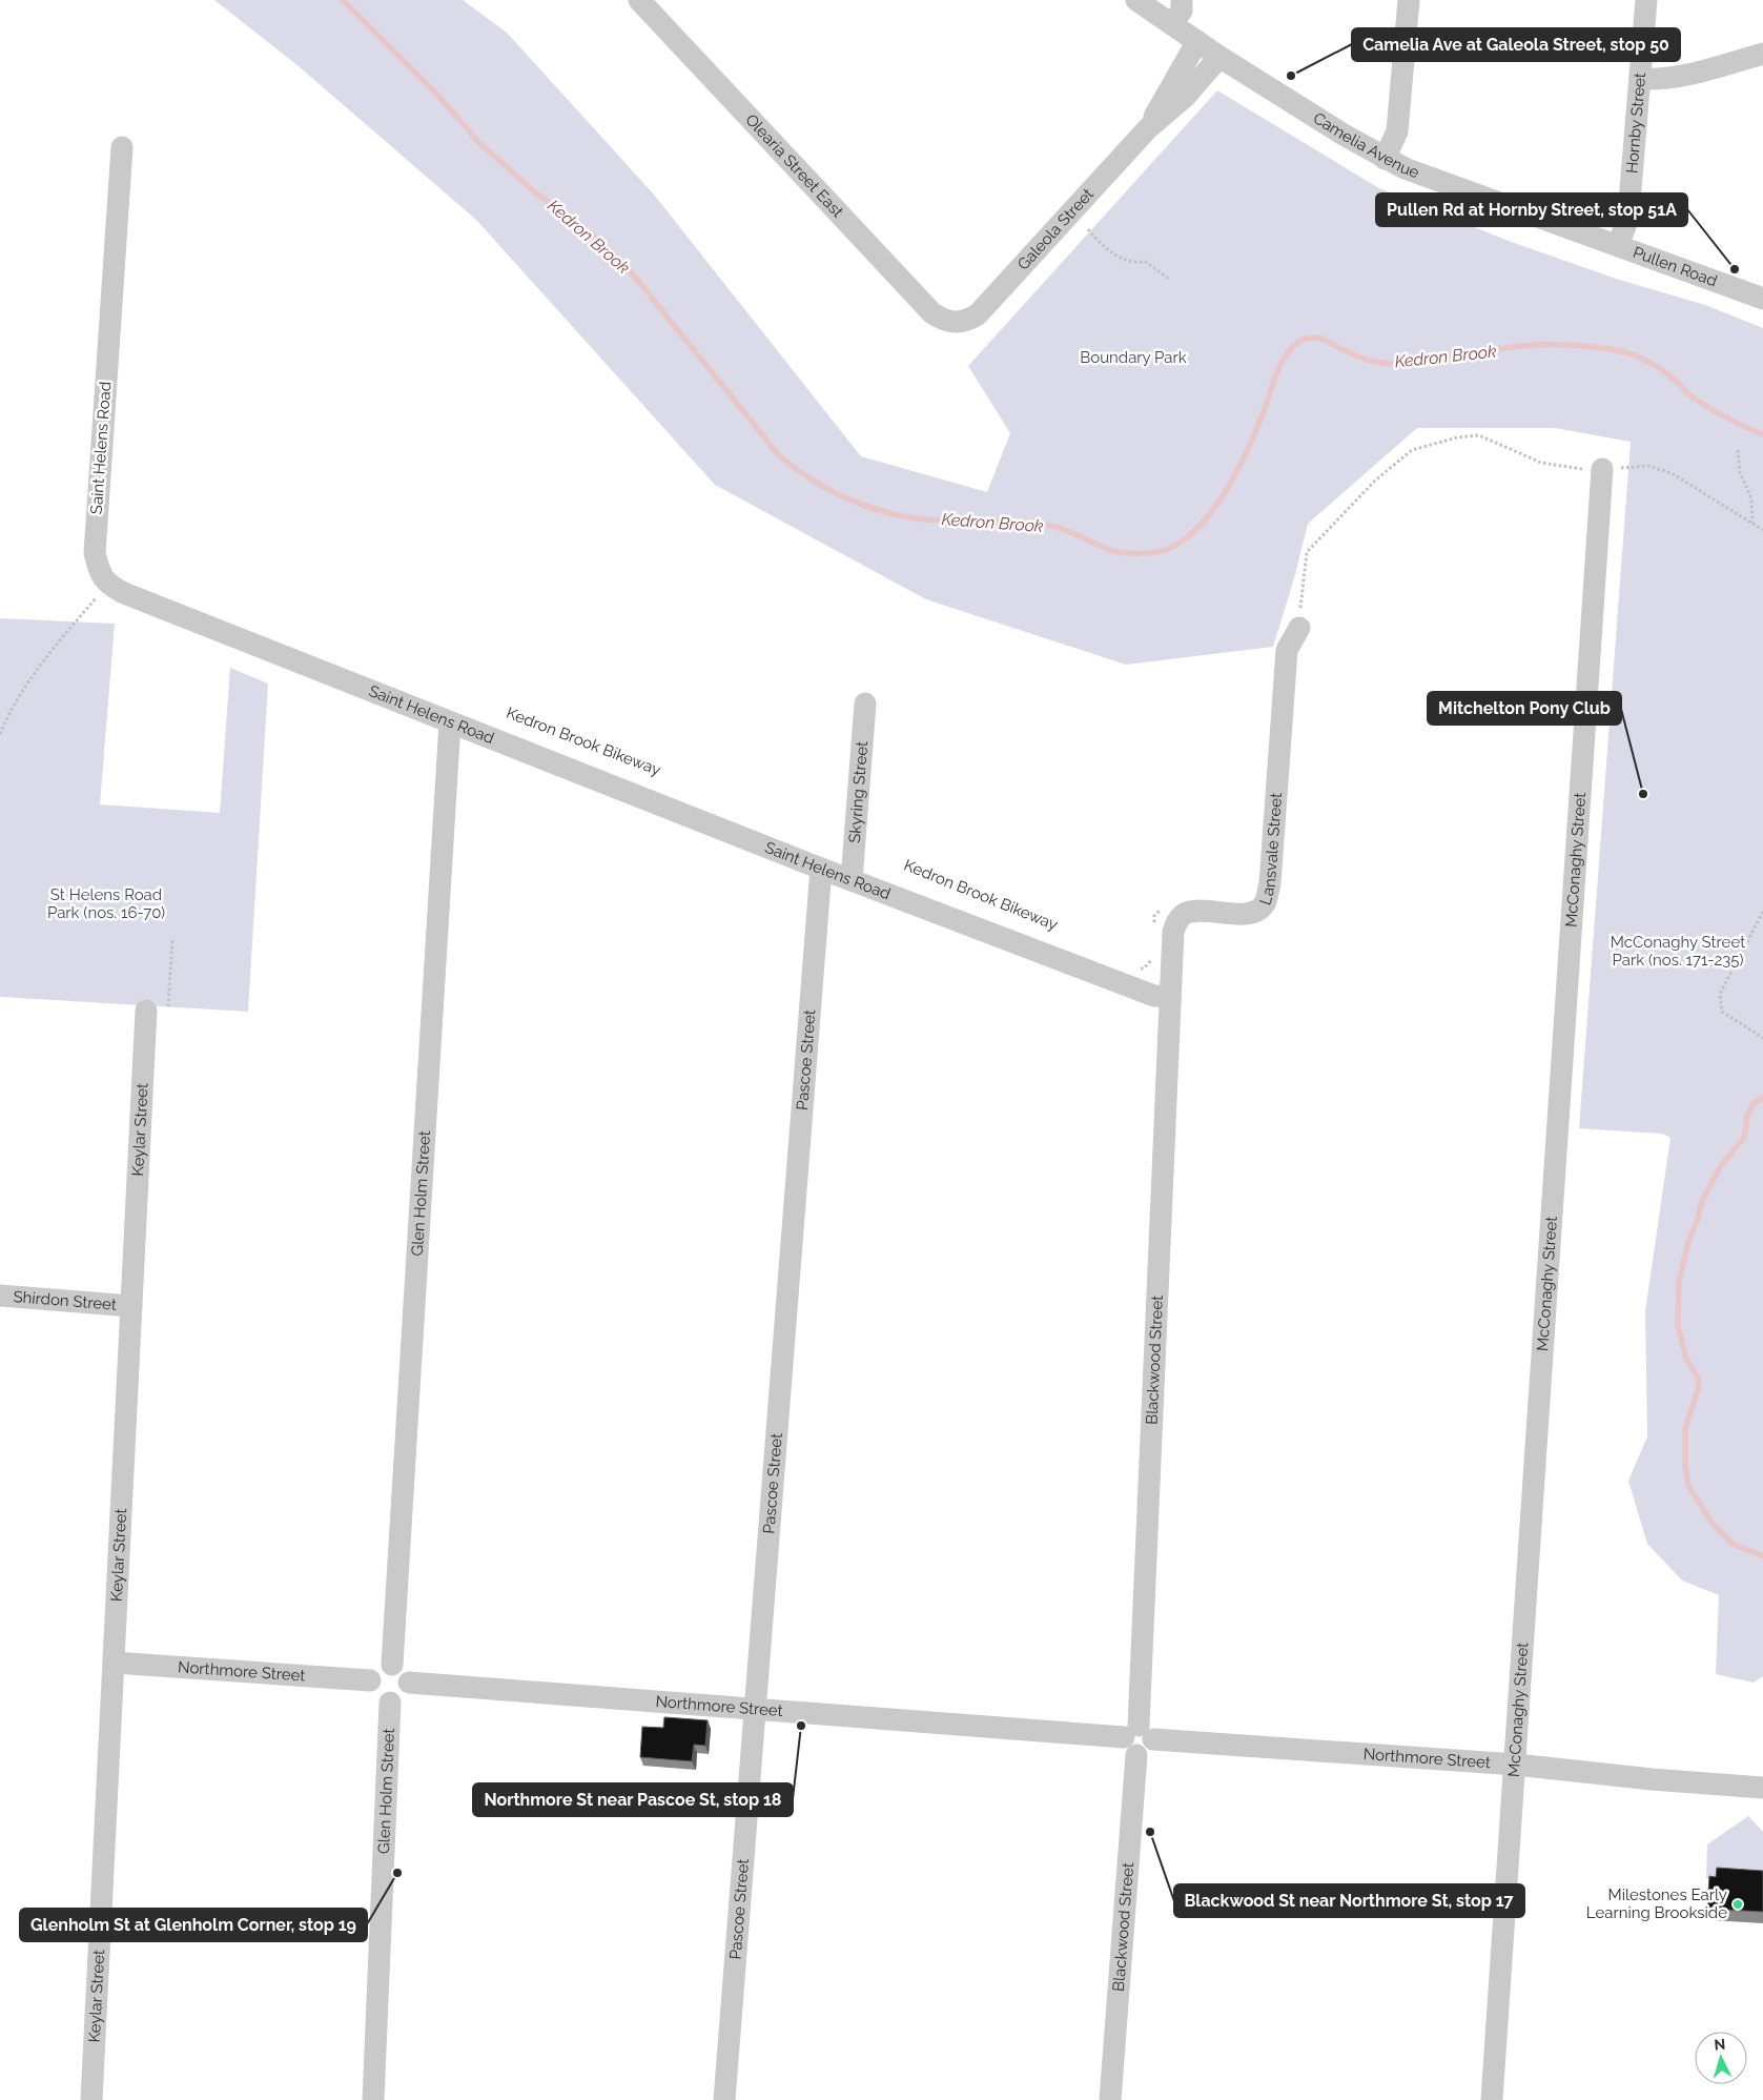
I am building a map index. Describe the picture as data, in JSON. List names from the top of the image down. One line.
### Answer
{"streets":{"street":["Hornby Street","Camelia Avenue","Olearia Street East","Galeola Street","Pullen Road","Saint Helens Road","Skyring Street","Lansvale Street","McConaghy Street","Pascoe Street","Keylar Street","Glen Holm Street","Shirdon Street","Blackwood Street","Northmore Street"]},"crossings":[["Hornby Street","Camelia Avenue"],["Hornby Street","Pullen Road"],["Camelia Avenue","Galeola Street"],["Camelia Avenue","Pullen Road"],["Olearia Street East","Galeola Street"],["Saint Helens Road","Skyring Street"],["Saint Helens Road","Pascoe Street"],["Saint Helens Road","Glen Holm Street"],["Saint Helens Road","Blackwood Street"],["McConaghy Street","Northmore Street"],["Pascoe Street","Northmore Street"],["Keylar Street","Shirdon Street"],["Keylar Street","Northmore Street"],["Glen Holm Street","Northmore Street"],["Blackwood Street","Northmore Street"]],"water":["Kedron Brook"],"parks":["Boundary Park","St Helens Road Park (nos. 16-70)","McConaghy Street Park (nos. 171-235)"],"places":["Camelia Ave at Galeola Street, stop 50","Pullen Rd at Hornby Street, stop 51A","Mitchelton Pony Club","Northmore St near Pascoe St, stop 18","Blackwood St near Northmore St, stop 17","Glenholm St at Glenholm Corner, stop 19","Milestones Early Learning Brookside"],"north":"top"}
